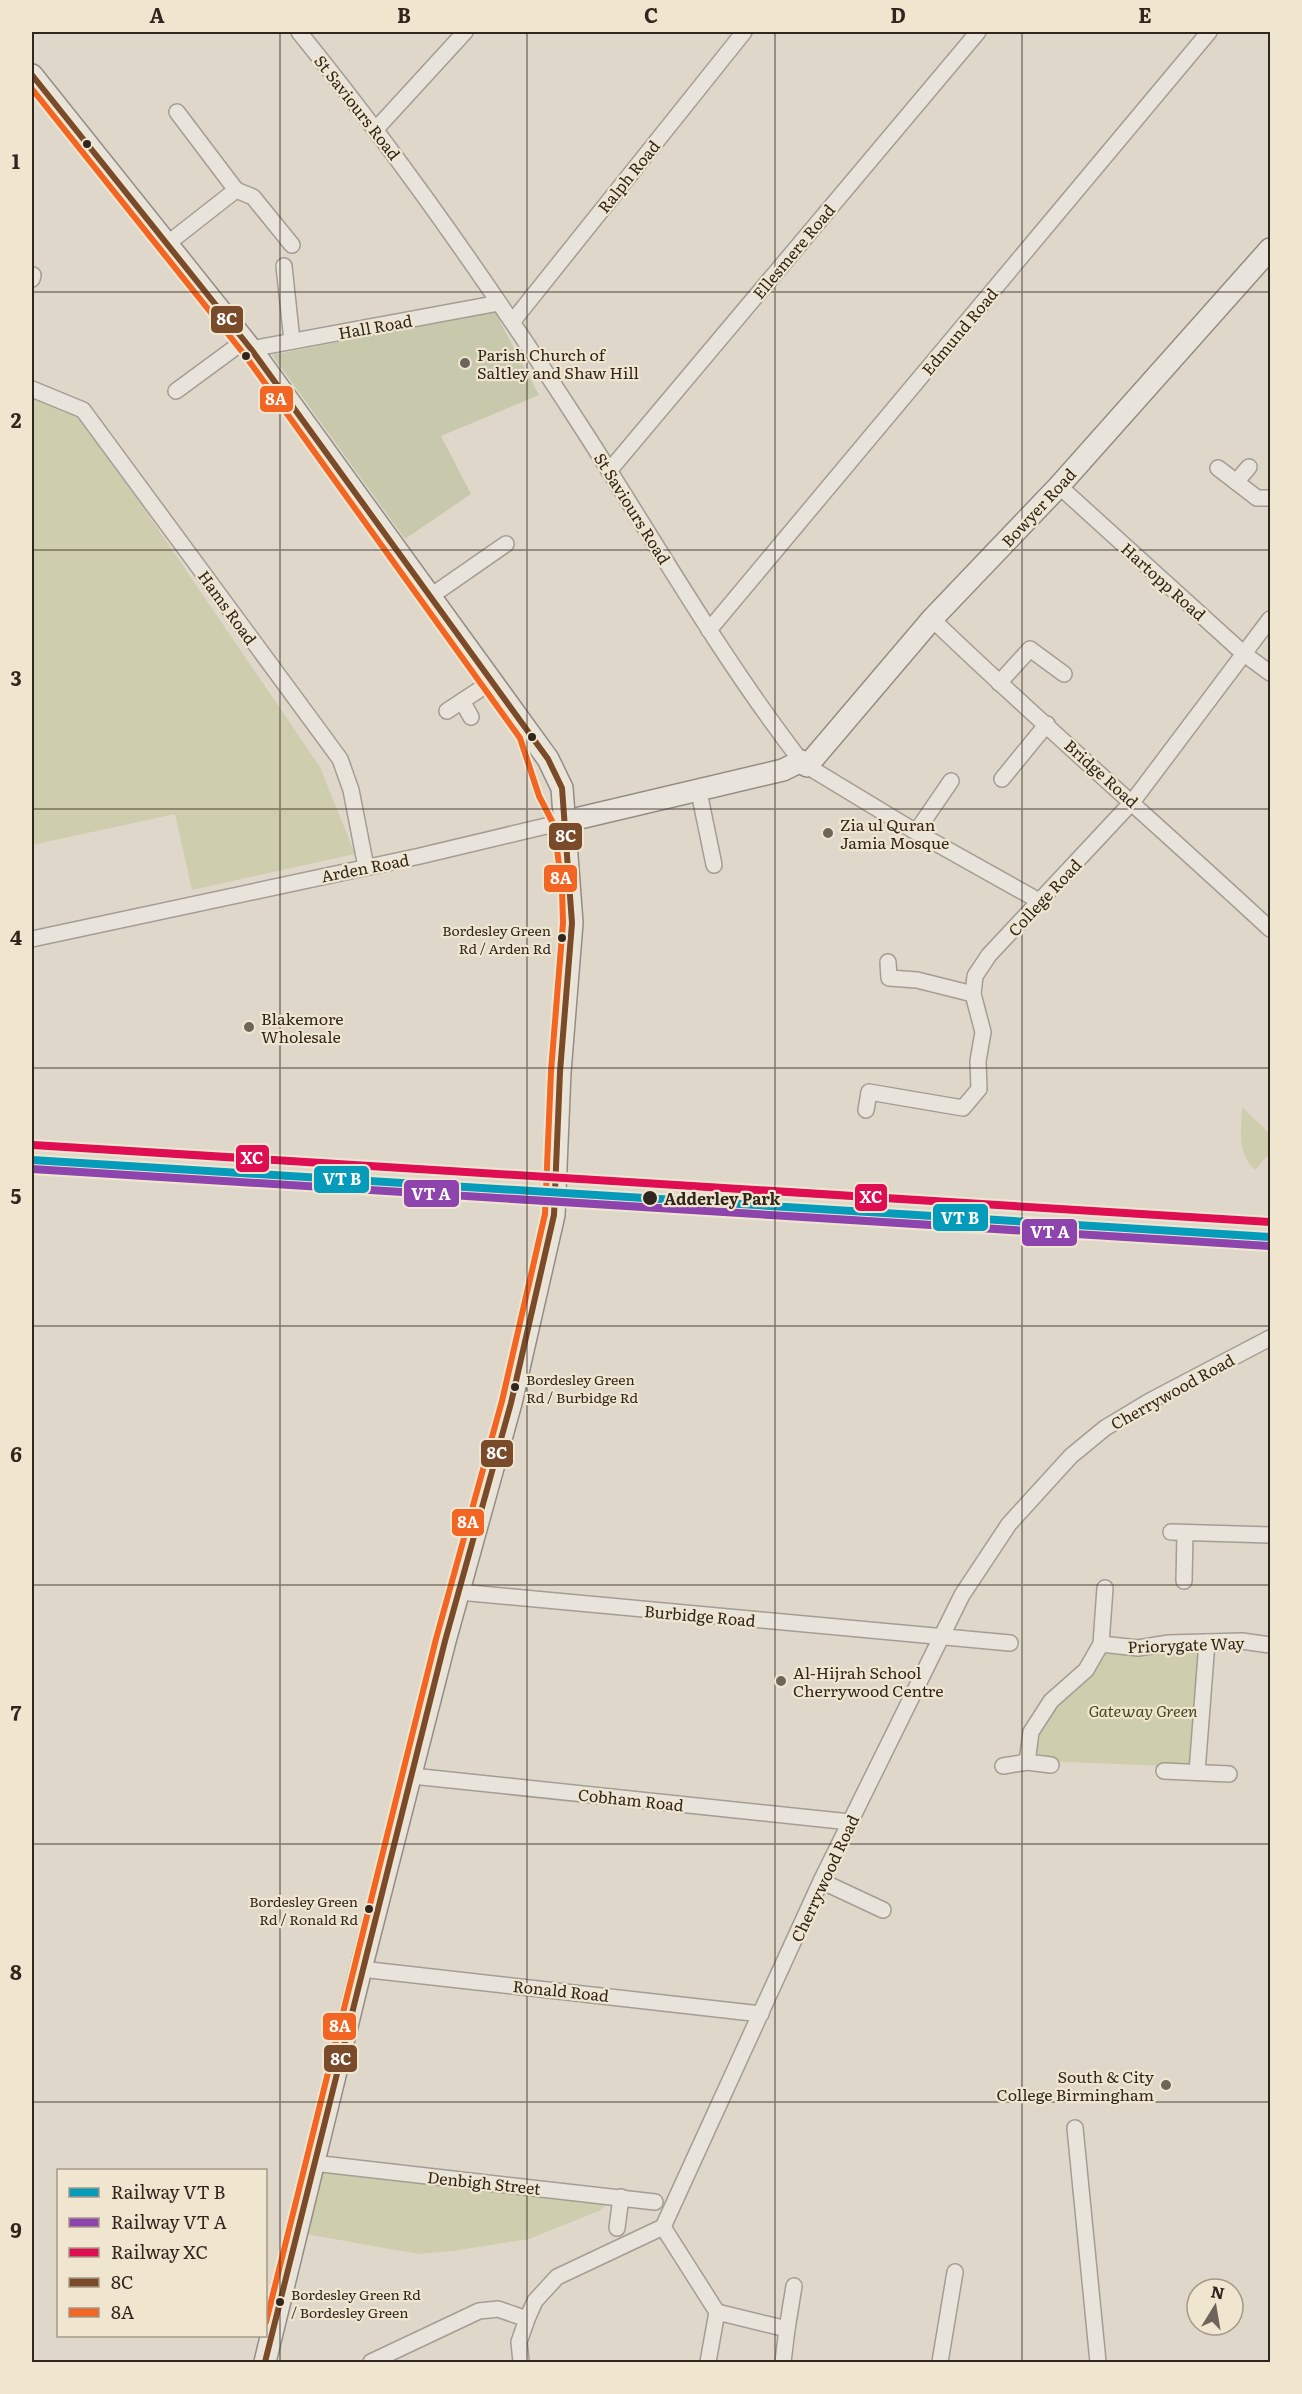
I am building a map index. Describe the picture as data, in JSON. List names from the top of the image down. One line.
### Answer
{"streets":{"main road":["Bowyer Road","Arden Road"],"street":["St Saviours Road","Ralph Road","Ellesmere Road","Hall Road","Edmund Road","Hartopp Road","Hams Road","Bridge Road","College Road","Cherrywood Road","Burbidge Road","Priorygate Way","Cobham Road","Ronald Road","Denbigh Street"]},"crossings":[["St Saviours Road","Ralph Road"],["St Saviours Road","Ellesmere Road"],["St Saviours Road","Hall Road"],["St Saviours Road","Edmund Road"],["St Saviours Road","Bowyer Road"],["St Saviours Road","Arden Road"],["St Saviours Road","College Road"],["Bowyer Road","Hartopp Road"],["Bowyer Road","Bridge Road"],["Bowyer Road","Arden Road"],["Hartopp Road","College Road"],["Hams Road","Arden Road"],["Bridge Road","College Road"],["Cherrywood Road","Burbidge Road"],["Cherrywood Road","Cobham Road"],["Cherrywood Road","Ronald Road"]],"parks":["Gateway Green"],"places":["Parish Church of Saltley and Shaw Hill","Zia ul Quran Jamia Mosque","Bordesley Green Rd / Arden Rd","Blakemore Wholesale","Adderley Park","Bordesley Green Rd / Burbidge Rd","Al-Hijrah School Cherrywood Centre","Bordesley Green Rd / Ronald Rd","South & City College Birmingham","Bordesley Green Rd / Bordesley Green"],"lines":["transit line 8C","transit line 8A","rail line XC"],"legend":["Railway VT B","Railway VT A","Railway XC","8C","8A"],"north":"top","grid":{"columns":["A","B","C","D","E"],"rows":["1","2","3","4","5","6","7","8","9"]}}
